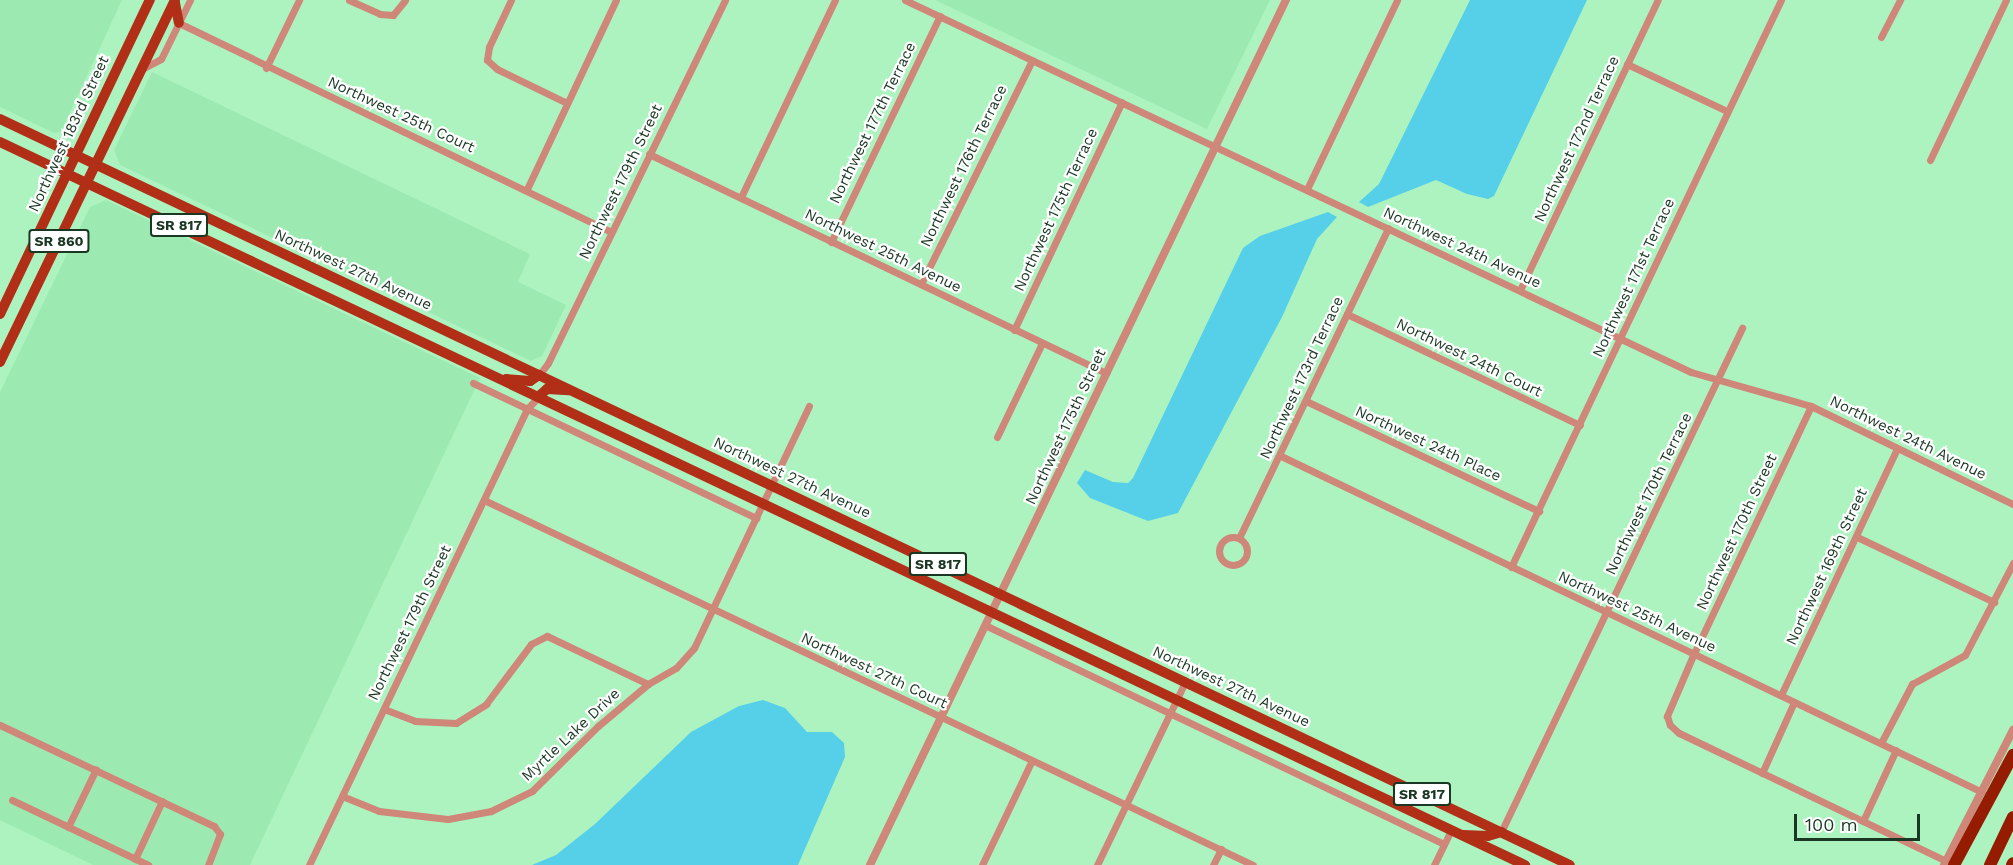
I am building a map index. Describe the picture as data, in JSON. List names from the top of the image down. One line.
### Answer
{"streets":{"main road":["Northwest 183rd Street","SR 817","SR 860","Northwest 27th Avenue"],"street":["Northwest 25th Court","Northwest 177th Terrace","Northwest 172nd Terrace","Northwest 176th Terrace","Northwest 179th Street","Northwest 175th Terrace","Northwest 24th Avenue","Northwest 25th Avenue","Northwest 171st Terrace","Northwest 24th Court","Northwest 173rd Terrace","Northwest 175th Street","Northwest 24th Place","Northwest 170th Terrace","Northwest 170th Street","Northwest 169th Street","Northwest 27th Court","Myrtle Lake Drive"]},"crossings":[["Northwest 25th Court","Northwest 179th Street"],["Northwest 177th Terrace","Northwest 24th Avenue"],["Northwest 177th Terrace","Northwest 25th Avenue"],["Northwest 183rd Street","SR 817"],["Northwest 183rd Street","Northwest 27th Avenue"],["Northwest 172nd Terrace","Northwest 24th Avenue"],["Northwest 176th Terrace","Northwest 24th Avenue"],["Northwest 176th Terrace","Northwest 25th Avenue"],["Northwest 179th Street","SR 817"],["Northwest 179th Street","Northwest 25th Avenue"],["Northwest 179th Street","Northwest 27th Avenue"],["Northwest 179th Street","Northwest 27th Court"],["Northwest 179th Street","Myrtle Lake Drive"],["Northwest 175th Terrace","Northwest 24th Avenue"],["Northwest 175th Terrace","Northwest 25th Avenue"],["SR 817","SR 860"],["SR 817","Northwest 175th Street"],["SR 817","Myrtle Lake Drive"],["SR 860","Northwest 27th Avenue"],["Northwest 24th Avenue","Northwest 171st Terrace"],["Northwest 24th Avenue","Northwest 173rd Terrace"],["Northwest 24th Avenue","Northwest 175th Street"],["Northwest 24th Avenue","Northwest 170th Terrace"],["Northwest 24th Avenue","Northwest 170th Street"],["Northwest 24th Avenue","Northwest 169th Street"],["Northwest 25th Avenue","Northwest 171st Terrace"],["Northwest 25th Avenue","Northwest 173rd Terrace"],["Northwest 25th Avenue","Northwest 175th Street"],["Northwest 25th Avenue","Northwest 170th Terrace"],["Northwest 25th Avenue","Northwest 170th Street"],["Northwest 25th Avenue","Northwest 169th Street"],["Northwest 27th Avenue","Northwest 175th Street"],["Northwest 27th Avenue","Northwest 170th Terrace"],["Northwest 27th Avenue","Myrtle Lake Drive"],["Northwest 171st Terrace","Northwest 24th Court"],["Northwest 171st Terrace","Northwest 24th Place"],["Northwest 24th Court","Northwest 173rd Terrace"],["Northwest 173rd Terrace","Northwest 24th Place"],["Northwest 175th Street","Northwest 27th Court"],["Northwest 27th Court","Myrtle Lake Drive"]],"scale_bar":"100 m"}
